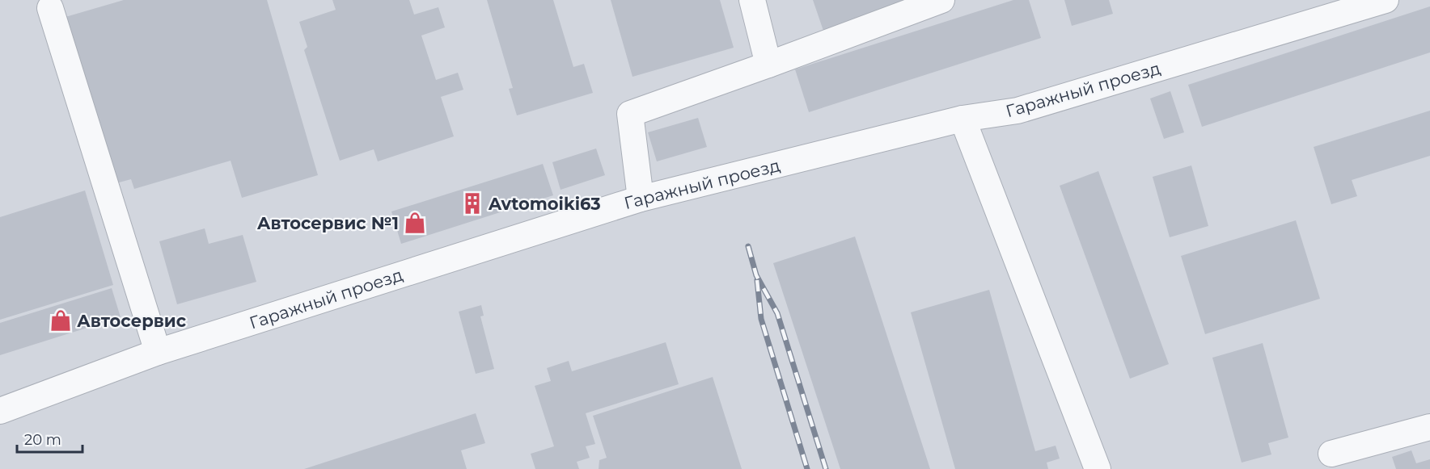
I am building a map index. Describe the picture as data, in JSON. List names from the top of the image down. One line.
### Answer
{"streets":{"street":["Гаражный проезд"]},"places":{"building":["Avtomoiki63"],"shop":["Автосервис №1","Автосервис"]},"scale_bar":"20 m"}
